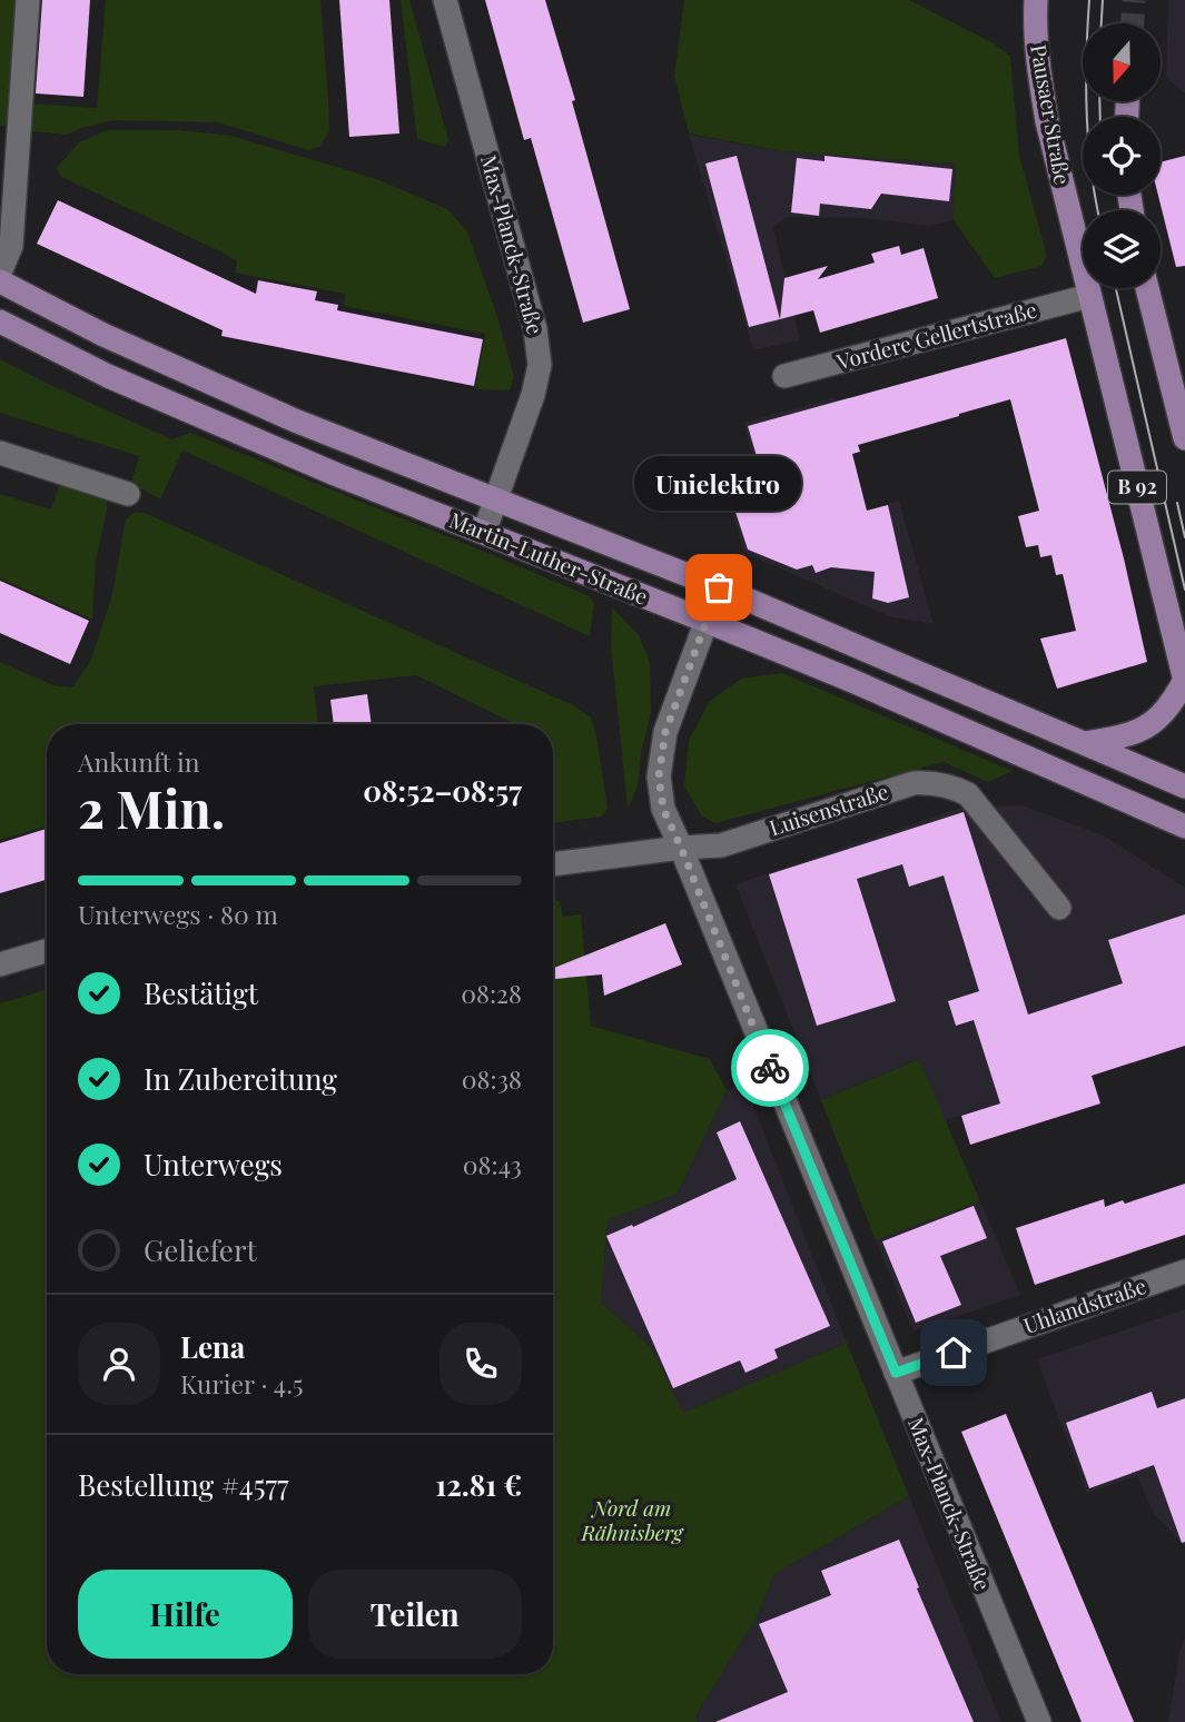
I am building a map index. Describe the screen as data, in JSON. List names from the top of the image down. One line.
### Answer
{"streets":{"main road":["Pausaer Straße","B 92","Martin-Luther-Straße"],"street":["Max-Planck-Straße","Vordere Gellertstraße","Luisenstraße","Uhlandstraße"]},"crossings":[["Pausaer Straße","Vordere Gellertstraße"],["Max-Planck-Straße","Martin-Luther-Straße"],["Max-Planck-Straße","Luisenstraße"],["Max-Planck-Straße","Uhlandstraße"]],"parks":["Nord am Rähnisberg"],"places":["Unielektro"],"north":"bottom","page":{"bubble":"Unielektro","heading":["2 Min.","Ankunft in","08:52–08:57"],"panel":["Lena","Kurier · 4.5","Bestellung #4577","12.81 €"],"bar":"Unterwegs · 80 m","list":[["Bestätigt","08:28"],["In Zubereitung","08:38"],["Unterwegs","08:43"],"Geliefert"],"buttons":["Hilfe","Teilen"]}}
